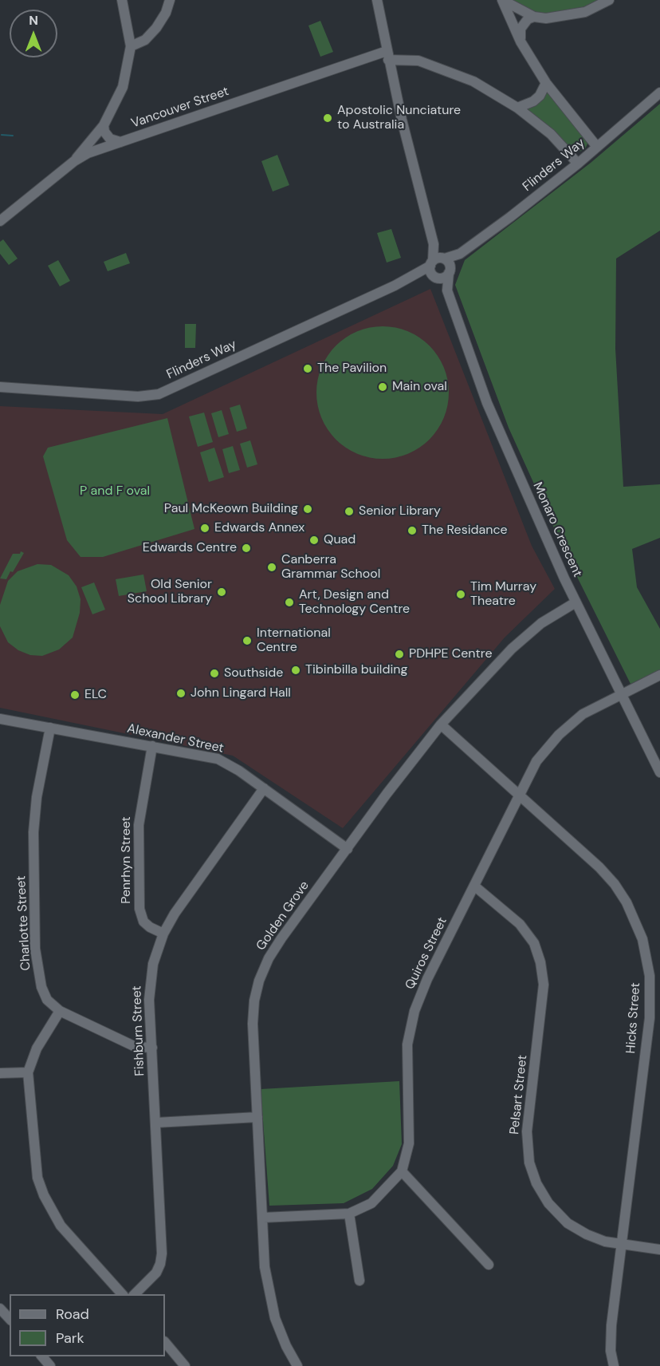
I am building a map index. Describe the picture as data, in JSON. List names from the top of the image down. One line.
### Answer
{"streets":{"street":["Vancouver Street","Flinders Way","Monaro Crescent","Alexander Street","Penrhyn Street","Golden Grove","Charlotte Street","Quiros Street","Hicks Street","Fishburn Street","Pelsart Street"]},"crossings":[["Vancouver Street","Flinders Way"],["Flinders Way","Monaro Crescent"],["Monaro Crescent","Golden Grove"],["Monaro Crescent","Quiros Street"],["Alexander Street","Penrhyn Street"],["Alexander Street","Golden Grove"],["Alexander Street","Charlotte Street"],["Alexander Street","Fishburn Street"],["Penrhyn Street","Fishburn Street"],["Golden Grove","Quiros Street"],["Golden Grove","Hicks Street"],["Charlotte Street","Fishburn Street"],["Quiros Street","Hicks Street"],["Quiros Street","Pelsart Street"],["Hicks Street","Pelsart Street"]],"parks":["P and F oval"],"places":["Apostolic Nunciature to Australia","The Pavilion","Main oval","Paul McKeown Building","Senior Library","Edwards Annex","The Residance","Quad","Edwards Centre","Canberra Grammar School","Old Senior School Library","Tim Murray Theatre","Art, Design and Technology Centre","International Centre","PDHPE Centre","Tibinbilla building","Southside","John Lingard Hall","ELC"],"legend":["Road","Park"],"north":"top"}
